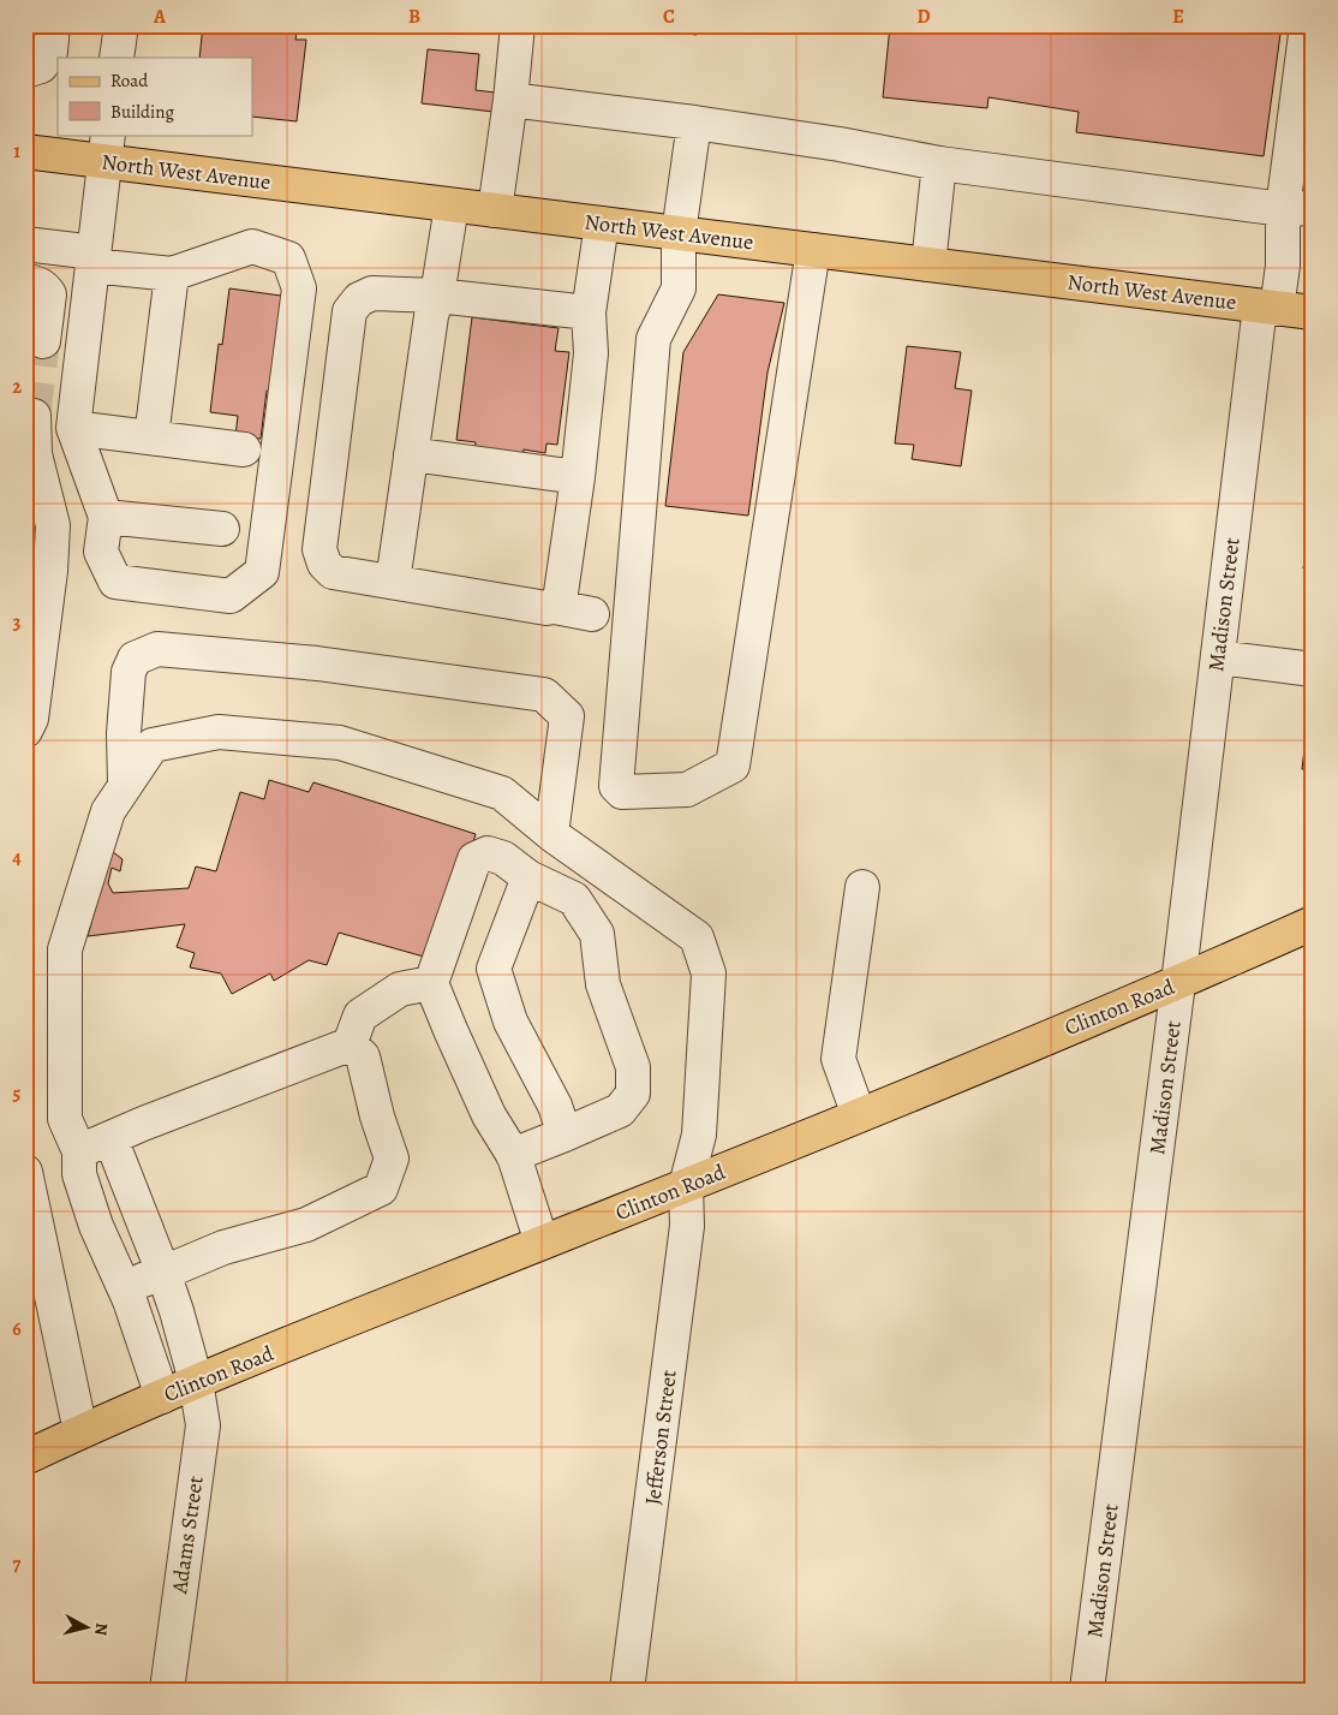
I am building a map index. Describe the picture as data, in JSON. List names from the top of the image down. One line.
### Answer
{"streets":{"main road":["North West Avenue","Clinton Road"],"street":["Madison Street","Jefferson Street","Adams Street"]},"crossings":[["North West Avenue","Madison Street"],["Madison Street","Clinton Road"],["Clinton Road","Jefferson Street"],["Clinton Road","Adams Street"]],"legend":["Road","Building"],"north":"right","grid":{"columns":["A","B","C","D","E"],"rows":["1","2","3","4","5","6","7"]}}
